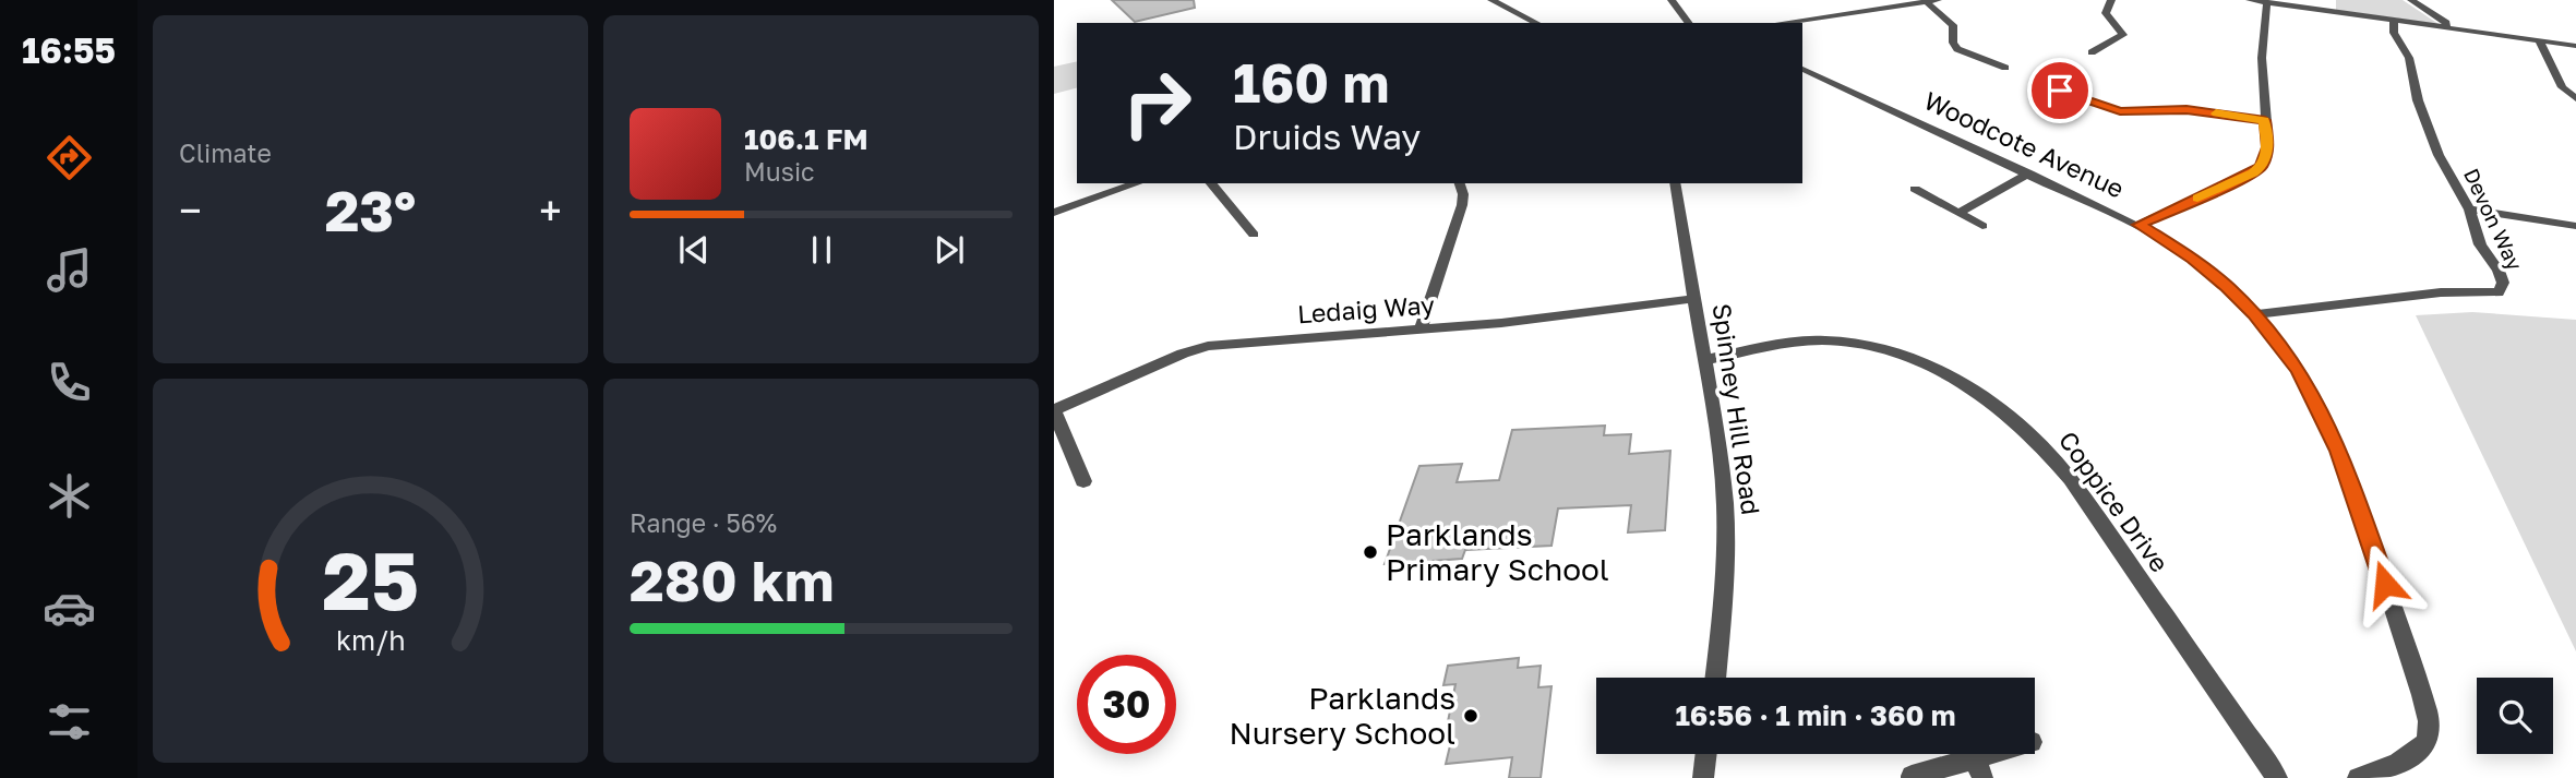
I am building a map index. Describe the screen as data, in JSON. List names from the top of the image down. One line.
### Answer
{"streets":{"street":["Woodcote Avenue","Devon Way","Ledaig Way","Spinney Hill Road","Coppice Drive"]},"crossings":[["Woodcote Avenue","Devon Way"],["Ledaig Way","Spinney Hill Road"],["Spinney Hill Road","Coppice Drive"]],"places":["Parklands Primary School","Parklands Nursery School"],"page":{"tabs":"16:55","tile":["Climate",["Range · 56%","280 km"]],"turn":["160 m","Druids Way"],"song":["106.1 FM","Music"],"heat":["−","23°","+"],"limit":"30","trip":"16:56 · 1 min · 360 m","gauge":["25","km/h"]}}
